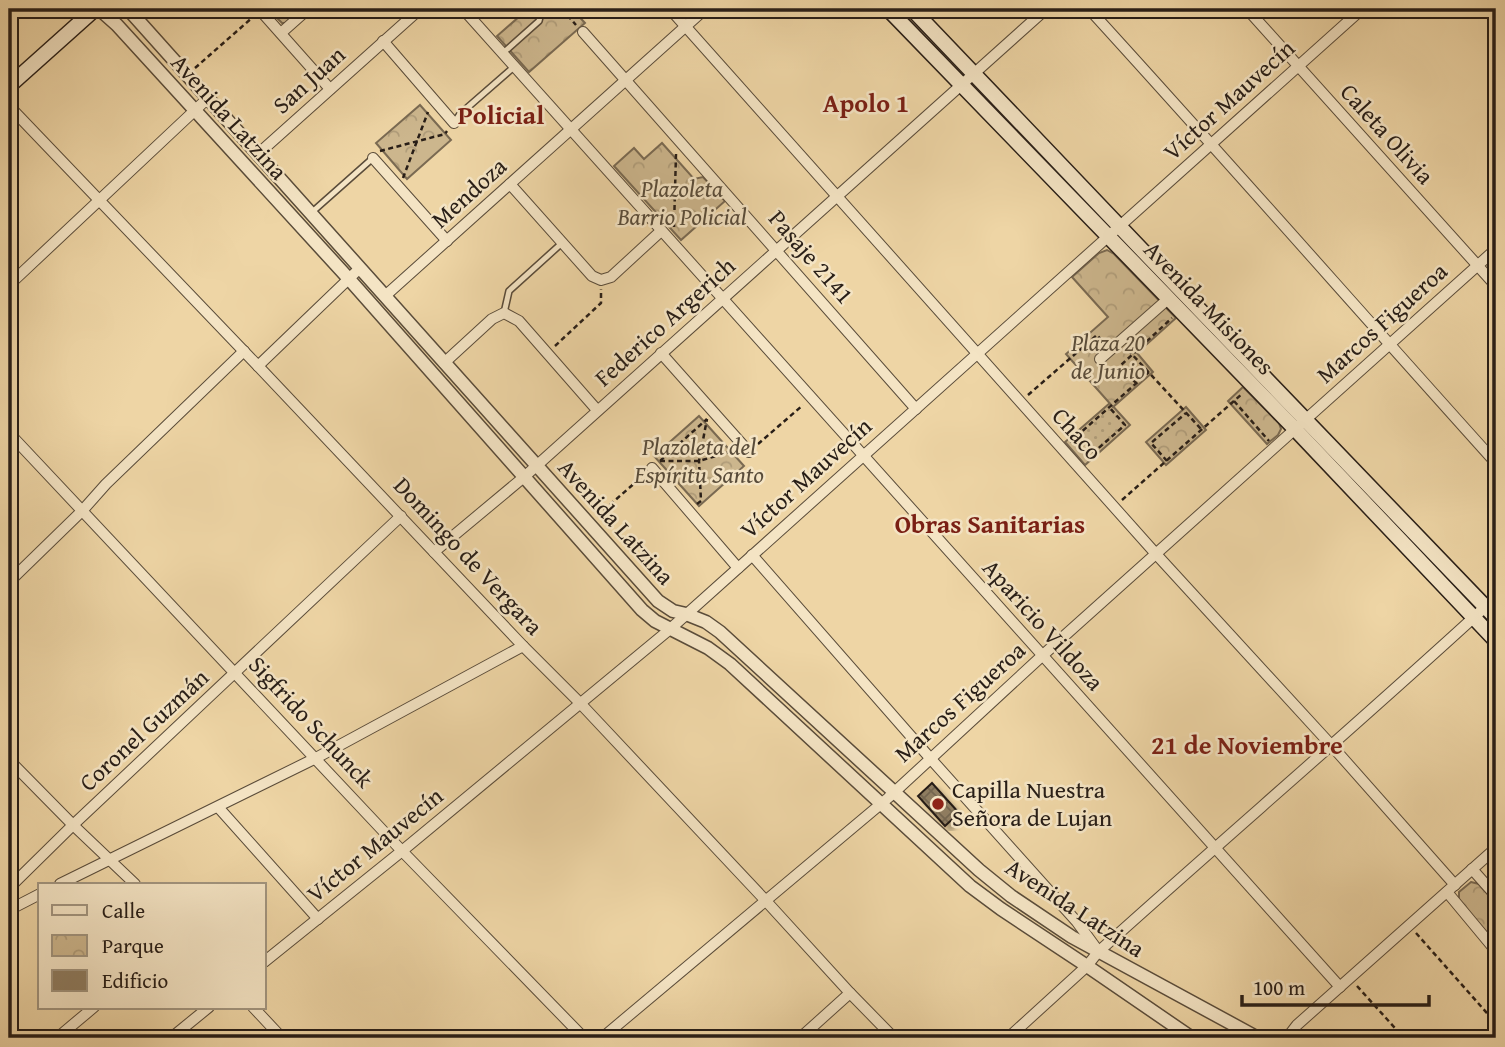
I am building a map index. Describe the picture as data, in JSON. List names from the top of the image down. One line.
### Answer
{"streets":{"main road":["Avenida Misiones"],"street":["San Juan","Víctor Mauvecín","Avenida Latzina","Caleta Olivia","Mendoza","Pasaje 2141","Federico Argerich","Marcos Figueroa","Chaco","Domingo de Vergara","Aparicio Vildoza","Sigfrido Schunck","Coronel Guzmán"]},"crossings":[["San Juan","Avenida Latzina"],["Víctor Mauvecín","Avenida Latzina"],["Víctor Mauvecín","Caleta Olivia"],["Víctor Mauvecín","Pasaje 2141"],["Víctor Mauvecín","Avenida Misiones"],["Víctor Mauvecín","Chaco"],["Víctor Mauvecín","Domingo de Vergara"],["Víctor Mauvecín","Aparicio Vildoza"],["Víctor Mauvecín","Sigfrido Schunck"],["Avenida Latzina","Mendoza"],["Avenida Latzina","Federico Argerich"],["Avenida Latzina","Marcos Figueroa"],["Caleta Olivia","Marcos Figueroa"],["Mendoza","Pasaje 2141"],["Mendoza","Chaco"],["Mendoza","Aparicio Vildoza"],["Pasaje 2141","Federico Argerich"],["Avenida Misiones","Federico Argerich"],["Avenida Misiones","Marcos Figueroa"],["Federico Argerich","Chaco"],["Federico Argerich","Domingo de Vergara"],["Federico Argerich","Aparicio Vildoza"],["Marcos Figueroa","Chaco"],["Marcos Figueroa","Domingo de Vergara"],["Marcos Figueroa","Aparicio Vildoza"],["Domingo de Vergara","Coronel Guzmán"],["Sigfrido Schunck","Coronel Guzmán"]],"districts":["Apolo 1","Policial","Obras Sanitarias","21 de Noviembre"],"parks":["Plazoleta Barrio Policial","Plaza 20 de Junio","Plazoleta del Espíritu Santo"],"places":["Capilla Nuestra Señora de Lujan"],"legend":["Calle","Parque","Edificio"],"scale_bar":"100 m"}
